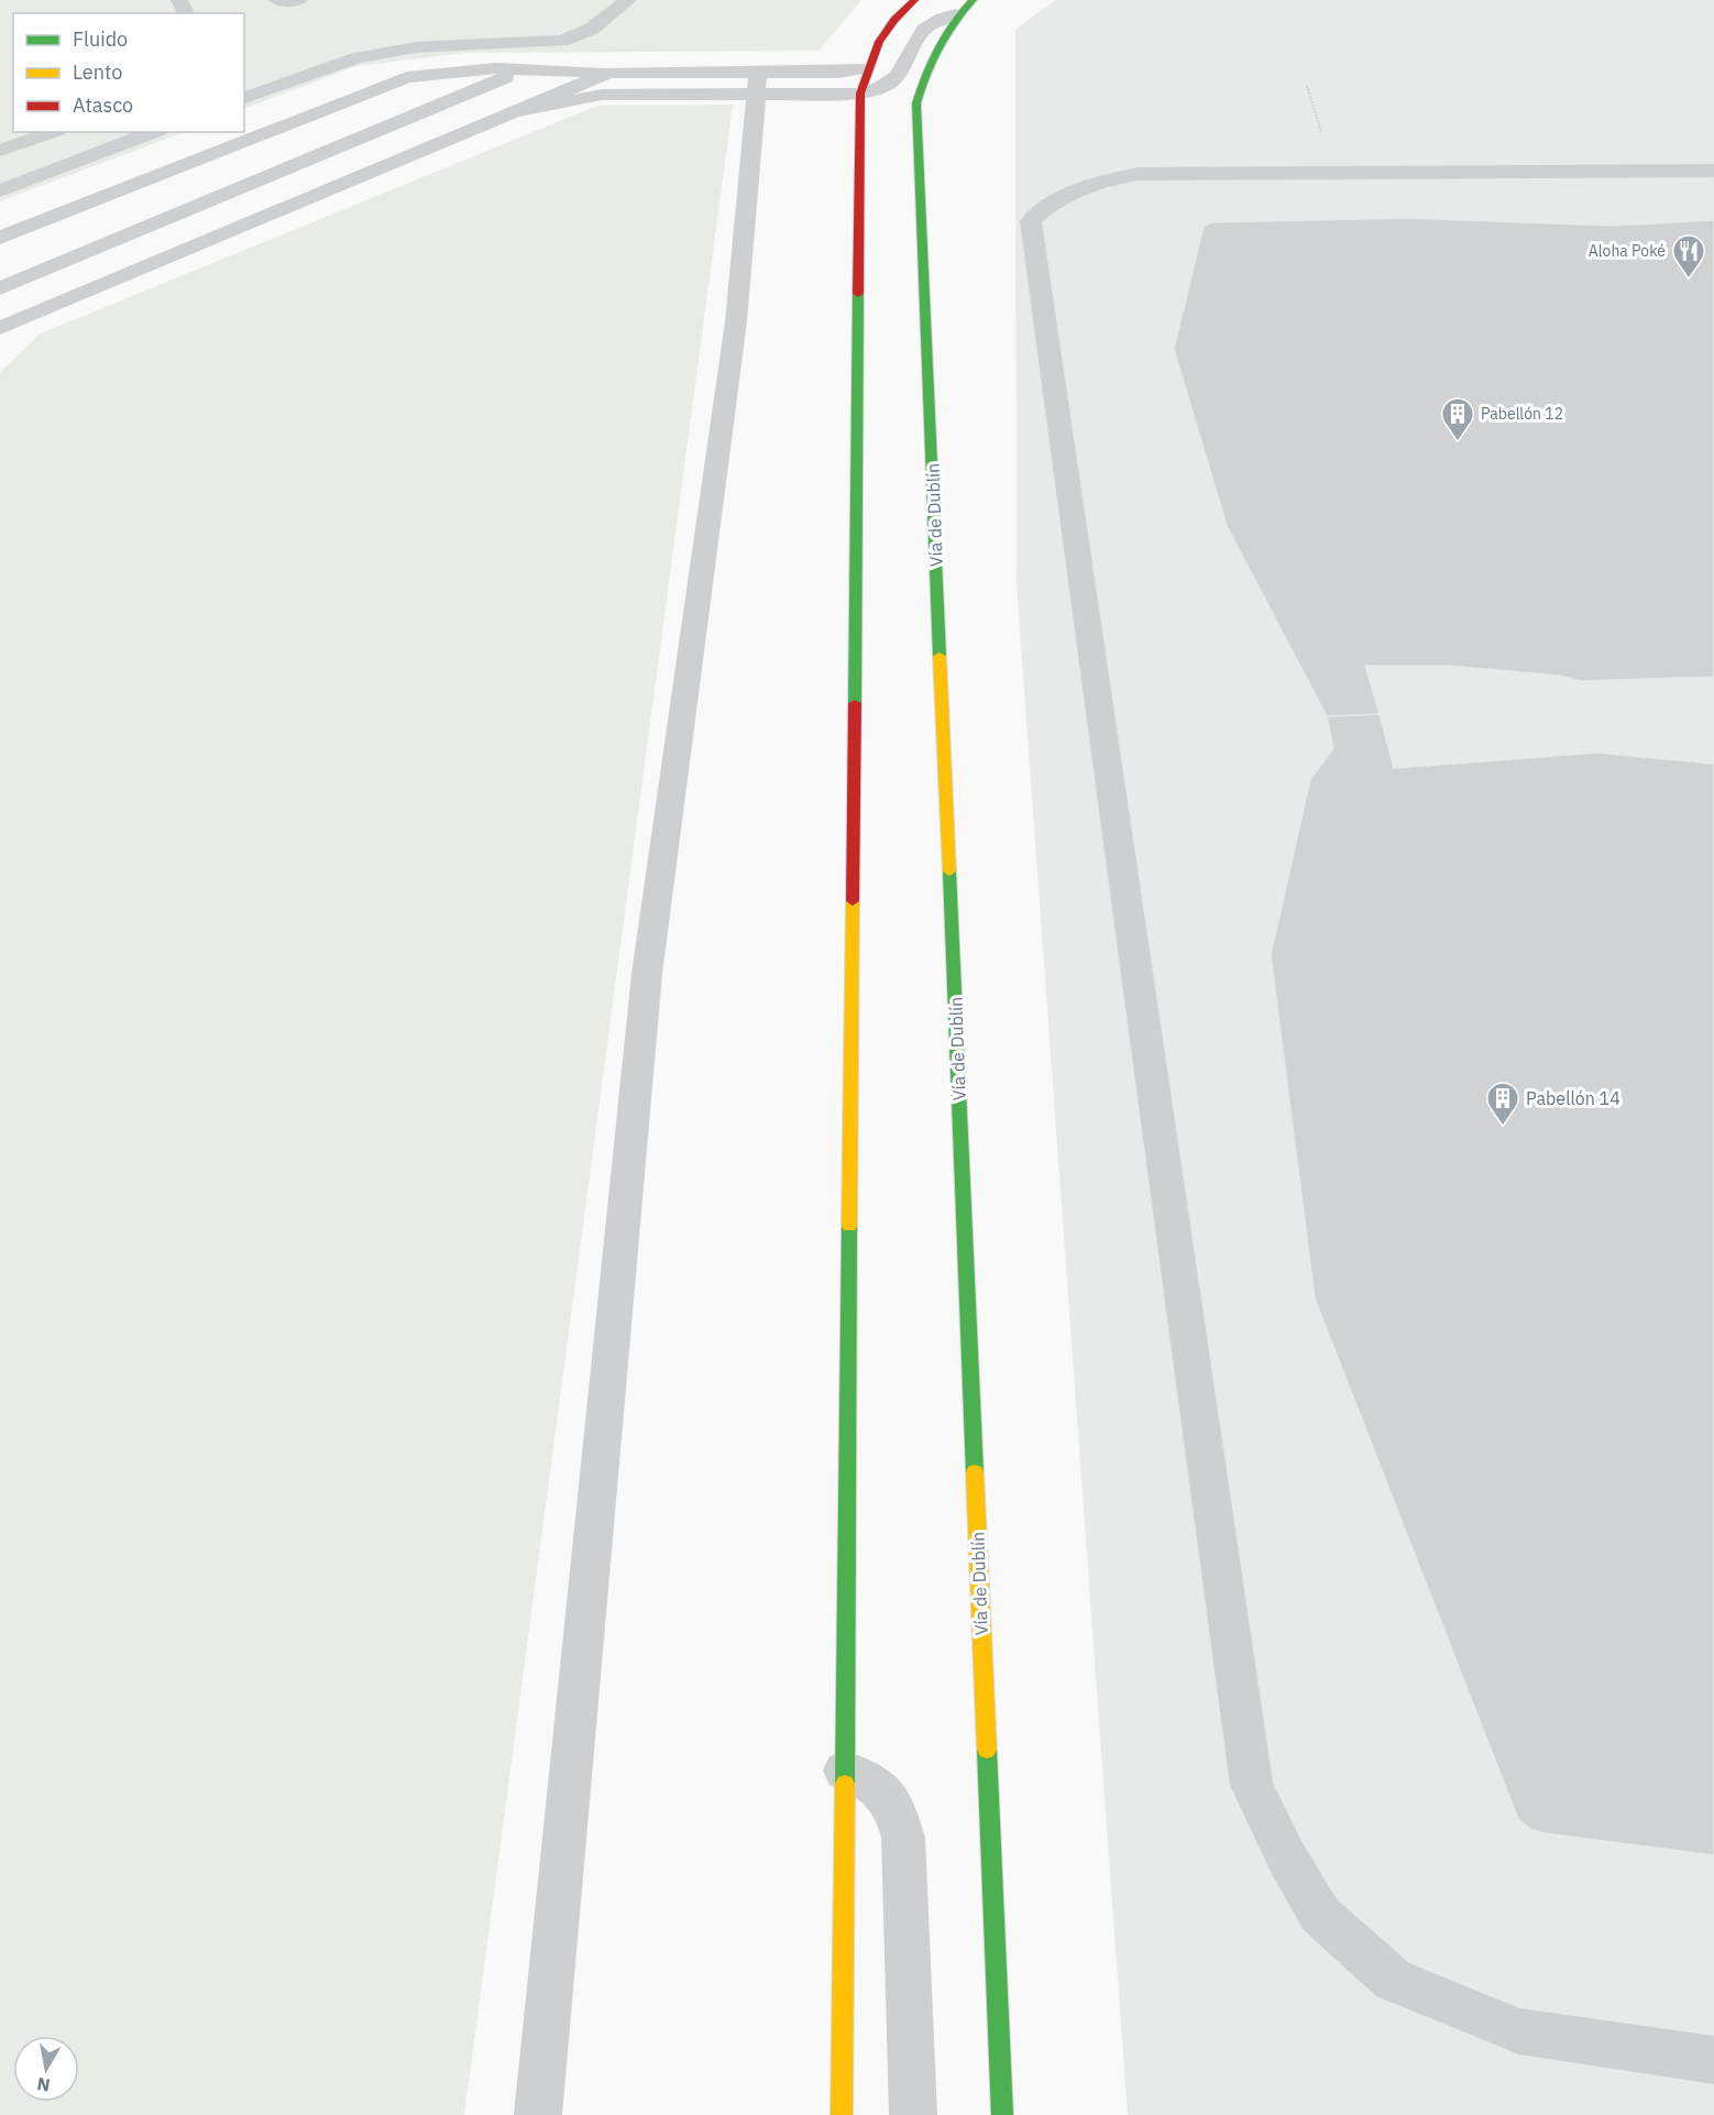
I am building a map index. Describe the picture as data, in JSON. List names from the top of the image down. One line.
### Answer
{"streets":{"street":["Vía de Dublín"]},"places":{"restaurant":["Aloha Poké"],"building":["Pabellón 12","Pabellón 14"]},"legend":["Fluido","Lento","Atasco"],"north":"bottom"}
